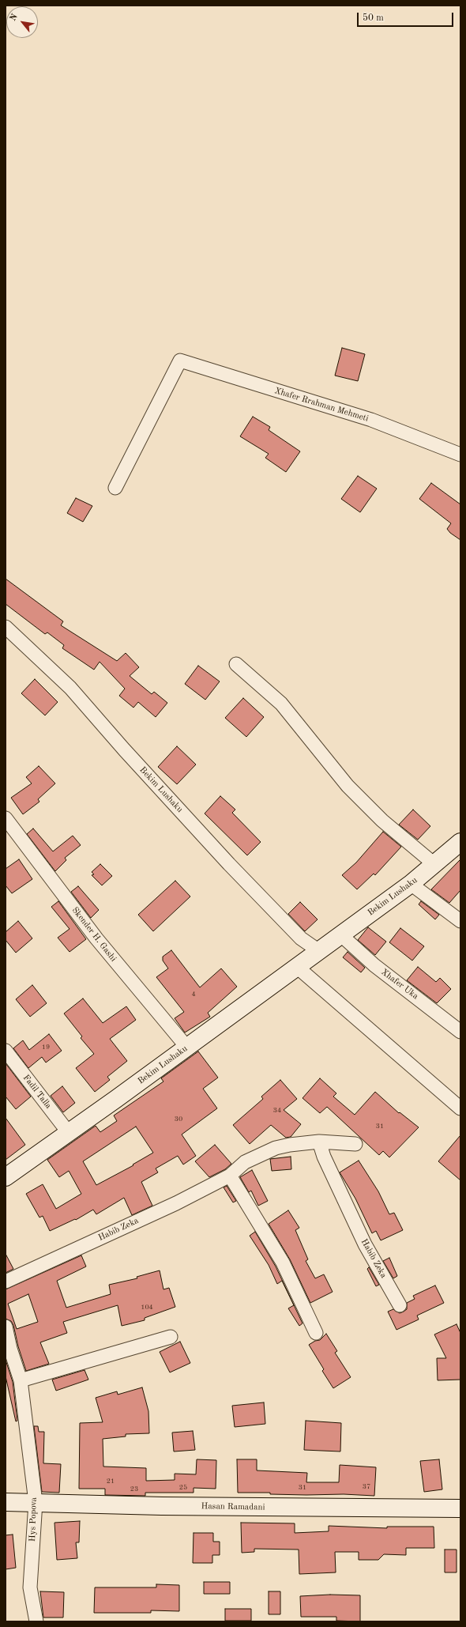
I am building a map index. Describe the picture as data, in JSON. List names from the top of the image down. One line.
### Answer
{"streets":{"street":["Xhafer Rrahman Mehmeti","Bekim Lushaku","Skender H. Gashi","Xhafer Uka","Fadil Talla","Habib Zeka","Hasan Ramadani","Hys Popova"]},"crossings":[["Bekim Lushaku","Skender H. Gashi"],["Bekim Lushaku","Xhafer Uka"],["Bekim Lushaku","Fadil Talla"],["Hasan Ramadani","Hys Popova"]],"house_numbers":["4","19","34","30","31","104","21","37","25","31","23"],"scale_bar":"50 m","north":"top left"}
